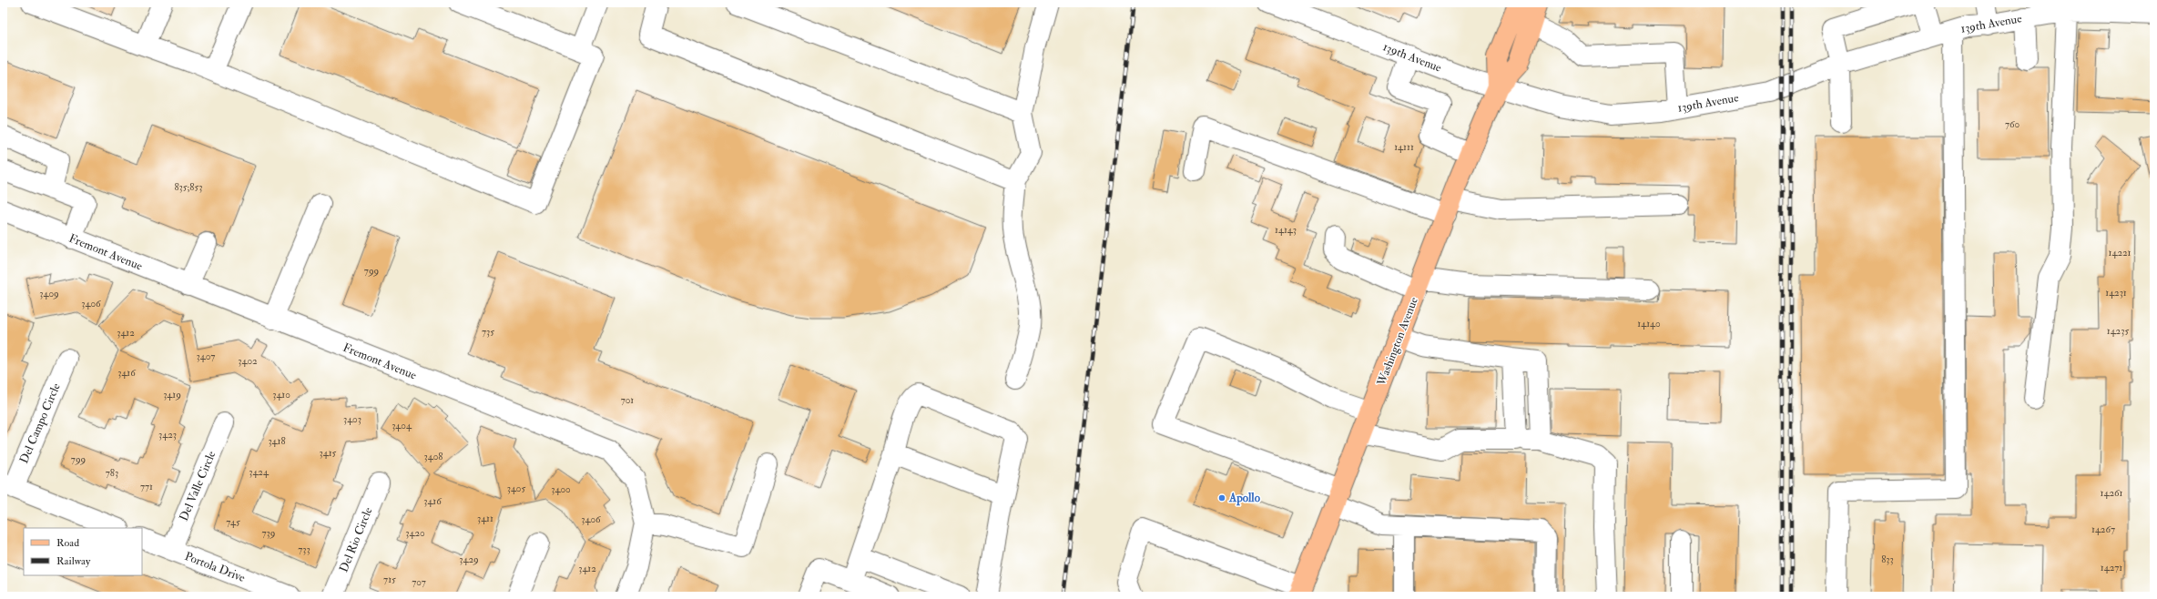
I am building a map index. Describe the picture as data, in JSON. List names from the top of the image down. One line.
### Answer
{"streets":{"main road":["Washington Avenue"],"street":["139th Avenue","Fremont Avenue","Del Campo Circle","Del Valle Circle","Del Rio Circle","Portola Drive"]},"crossings":[["139th Avenue","Washington Avenue"],["Del Valle Circle","Portola Drive"]],"places":["Apollo"],"house_numbers":["760","14111","835;853","14143","14221","799","14231","3409","3406","14140","14235","735","3412","3407","3402","3416","3419","3410","701","3403","3404","3423","3418","3415","3408","799","3424","783","771","3405","3400","14261","3416","3411","3406","745","14267","739","3420","733","3429","833","14271","3412","715","707"],"legend":["Road","Railway"]}
